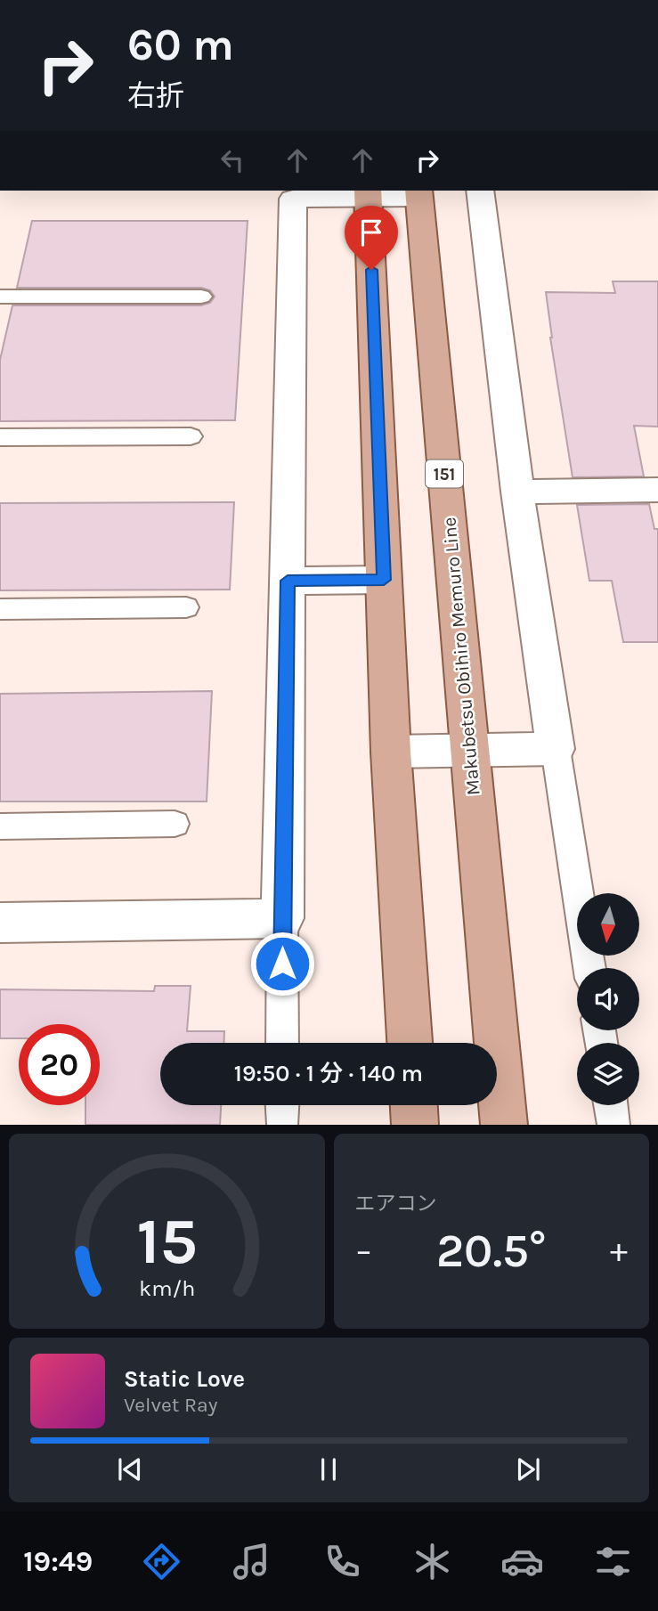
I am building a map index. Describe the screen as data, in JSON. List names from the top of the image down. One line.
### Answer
{"streets":{"main road":["151","Makubetsu Obihiro Memuro Line"]},"north":"bottom","page":{"turn":["60 m","右折"],"limit":"20","trip":"19:50 · 1 分 · 140 m","tile":"エアコン","heat":["−","20.5°","+"],"song":["Static Love","Velvet Ray"],"tabs":"19:49","gauge":["15","km/h"]}}
